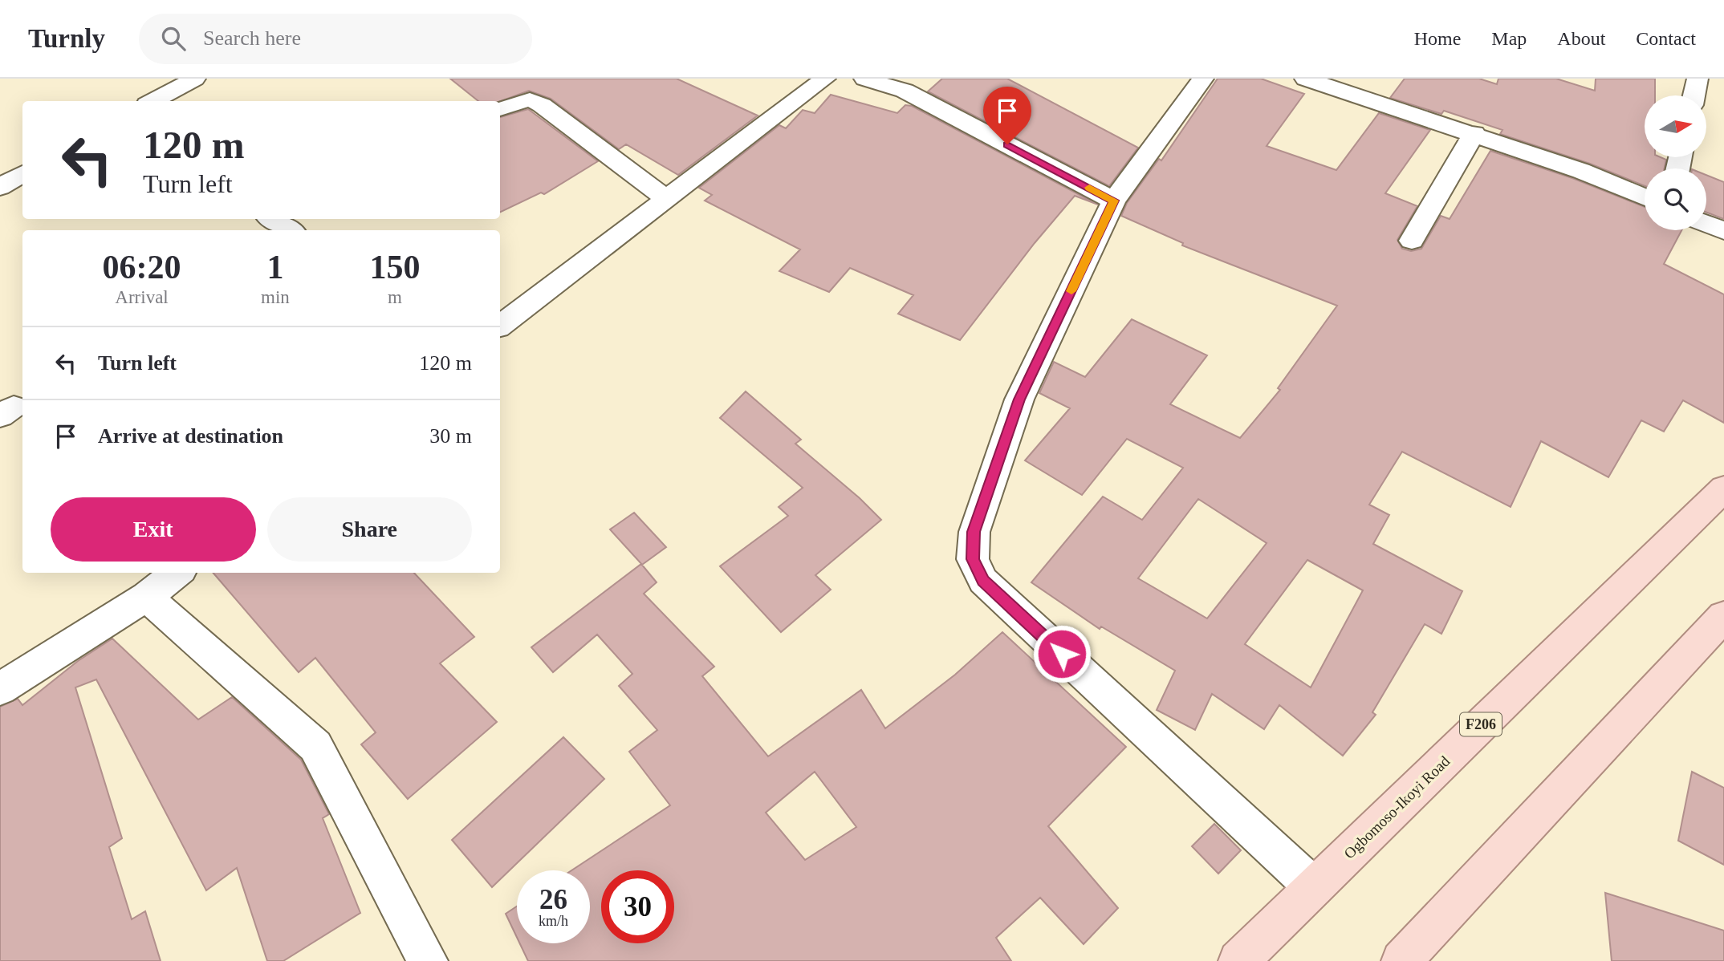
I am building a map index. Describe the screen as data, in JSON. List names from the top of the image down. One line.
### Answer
{"streets":{"main road":["F206","Ogbomoso-Ikoyi Road"]},"north":"right","page":{"header":"Turnly","search":"Search here","nav":["Home","Map","About","Contact"],"turn":["120 m","Turn left"],"eta":["06:20","Arrival","1","min","150","m"],"list":[{"name":"Turn left","value":"120 m"},{"name":"Arrive at destination","value":"30 m"}],"buttons":["Exit","Share"],"speed":"26 km/h","limit":"30"}}
